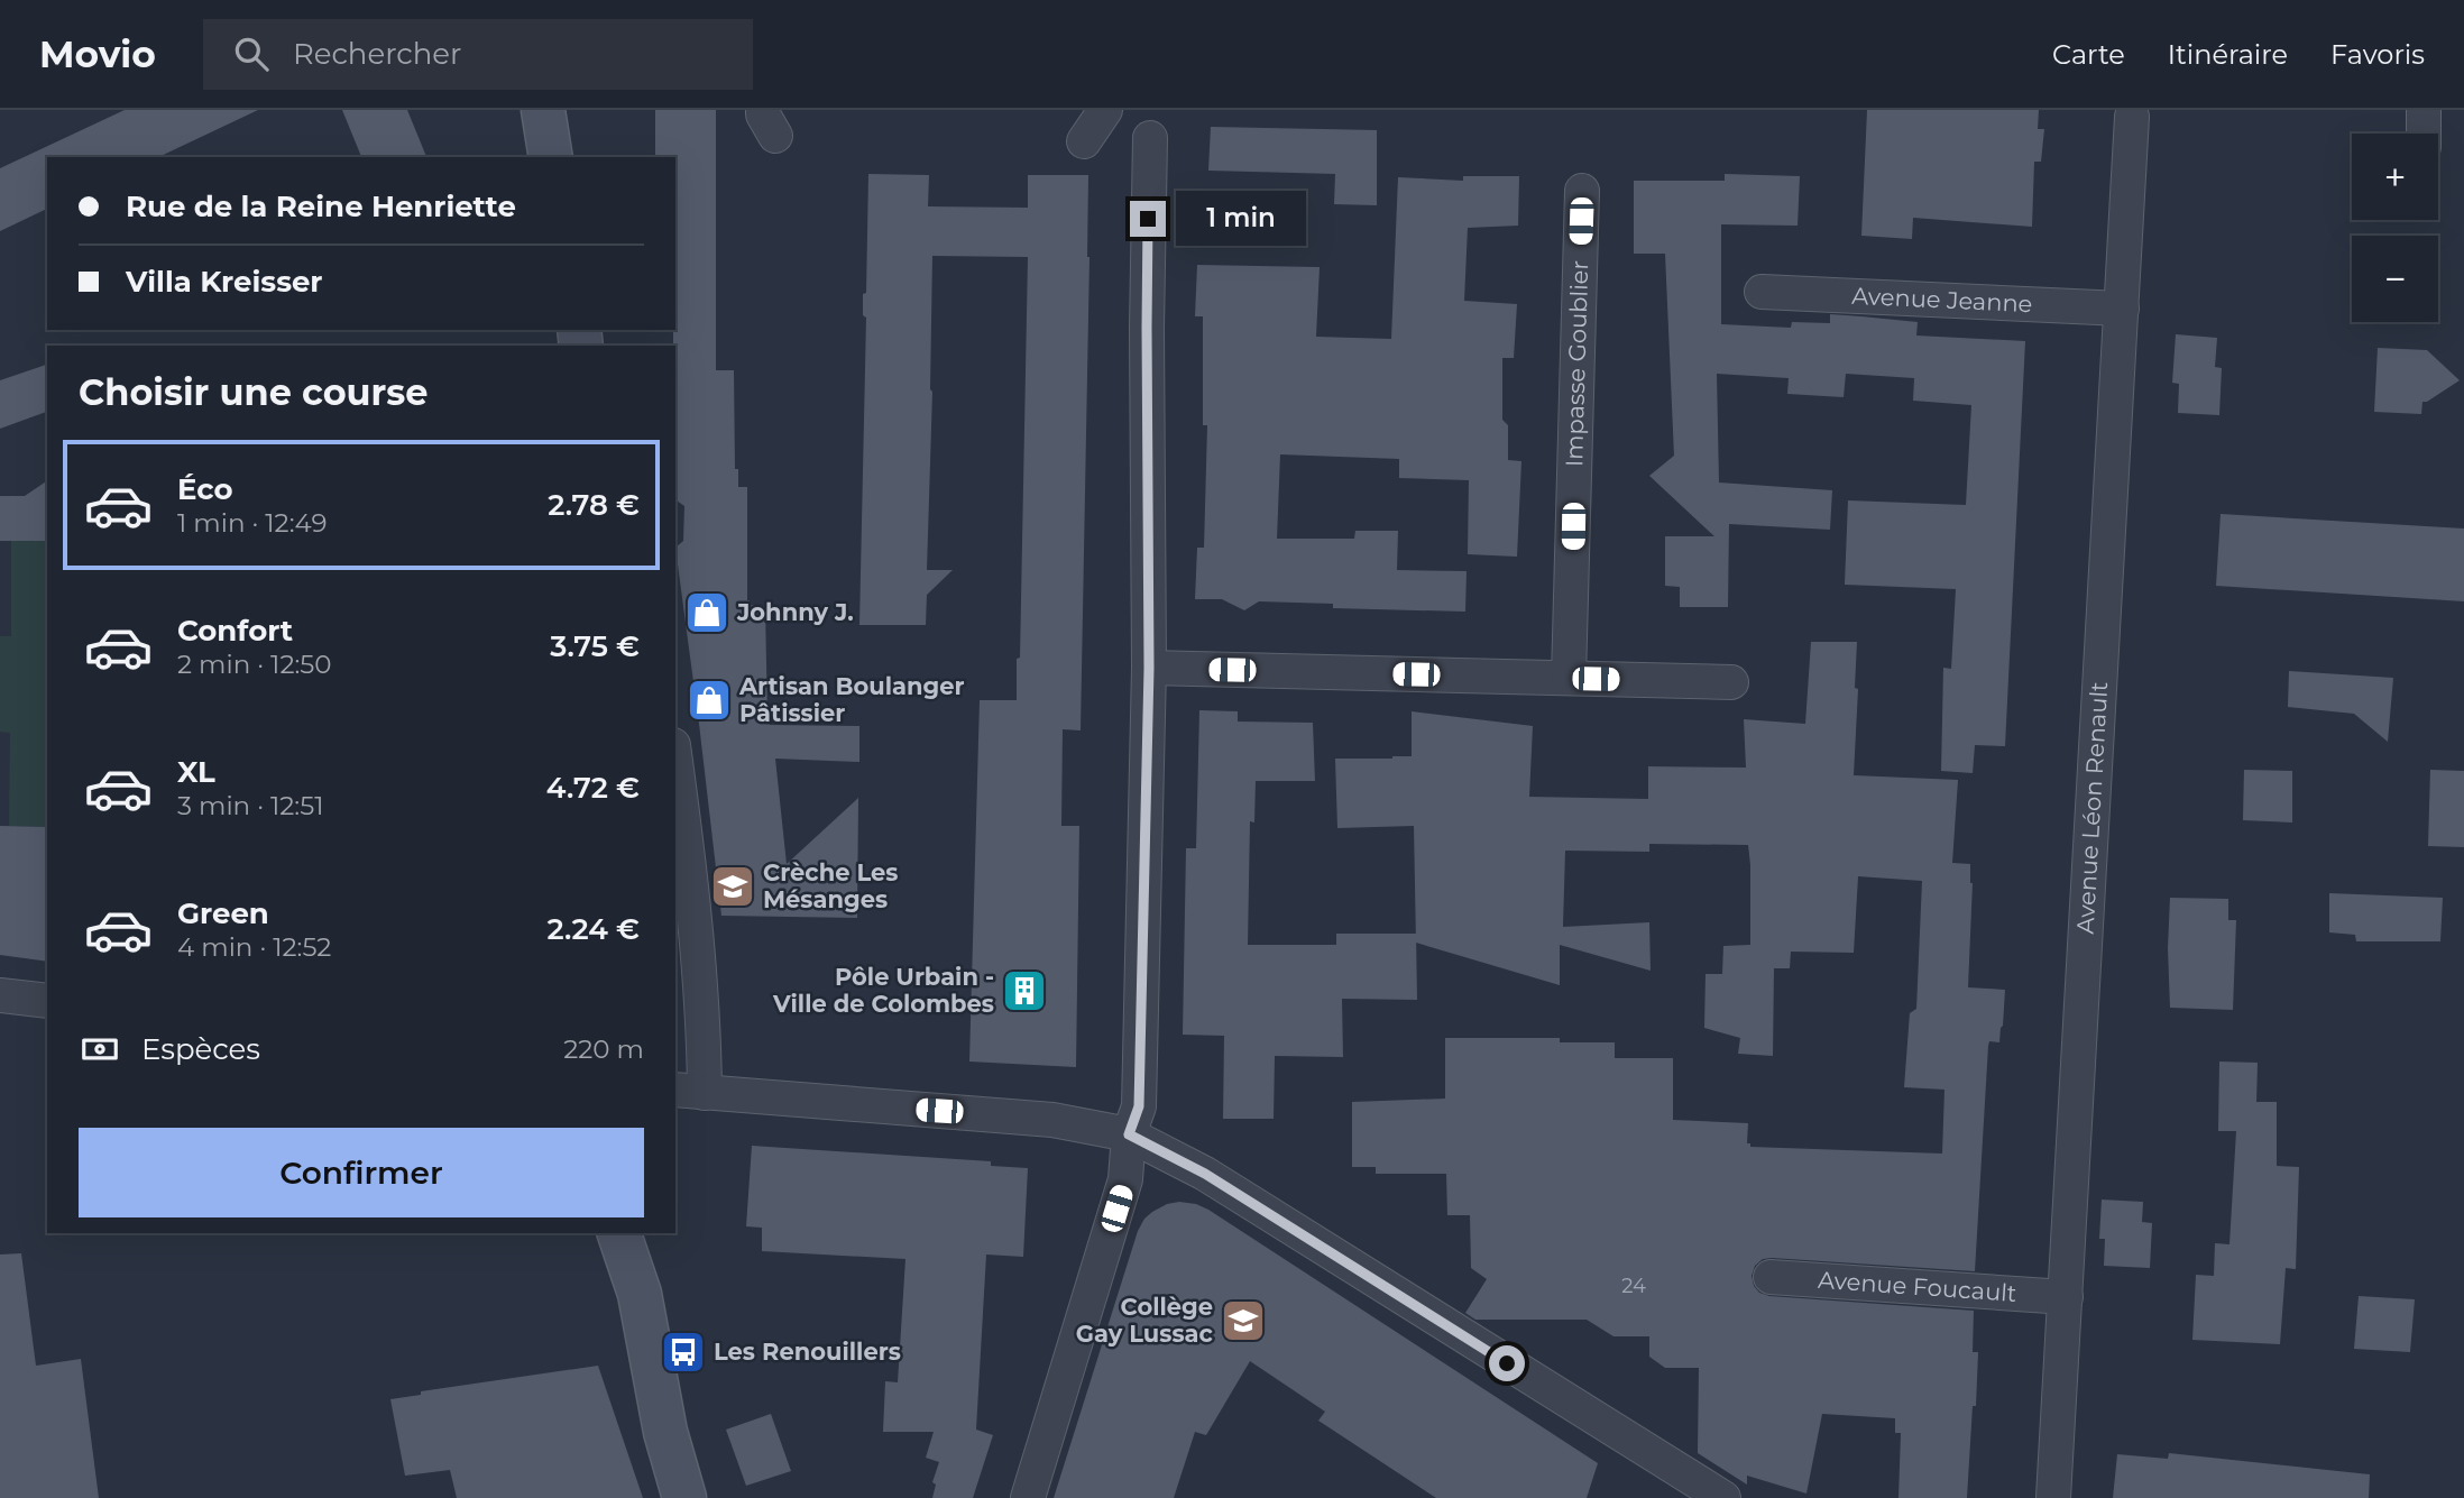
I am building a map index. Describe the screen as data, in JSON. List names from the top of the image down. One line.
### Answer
{"streets":{"street":["Avenue Jeanne","Impasse Goublier","Avenue Léon Renault","Avenue Foucault"]},"crossings":[["Avenue Jeanne","Avenue Léon Renault"],["Avenue Léon Renault","Avenue Foucault"]],"places":{"shop":["Johnny J.","Artisan Boulanger Pâtissier"],"school or university":["Crèche Les Mésanges","Collège Gay Lussac"],"building":["Pôle Urbain - Ville de Colombes"],"bus stop":["Les Renouillers"]},"house_numbers":["24"],"page":{"header":"Movio","search":"Rechercher","nav":["Carte","Itinéraire","Favoris"],"map_buttons":["+","−"],"banner":["Rue de la Reine Henriette","Villa Kreisser"],"bubble":"1 min","heading":"Choisir une course","list":[{"name":"Éco","note":"1 min · 12:49","value":"2.78 €"},{"name":"Confort","note":"2 min · 12:50","value":"3.75 €"},{"name":"XL","note":"3 min · 12:51","value":"4.72 €"},{"name":"Green","note":"4 min · 12:52","value":"2.24 €"}],"pay":["Espèces","220 m"],"buttons":"Confirmer"}}
